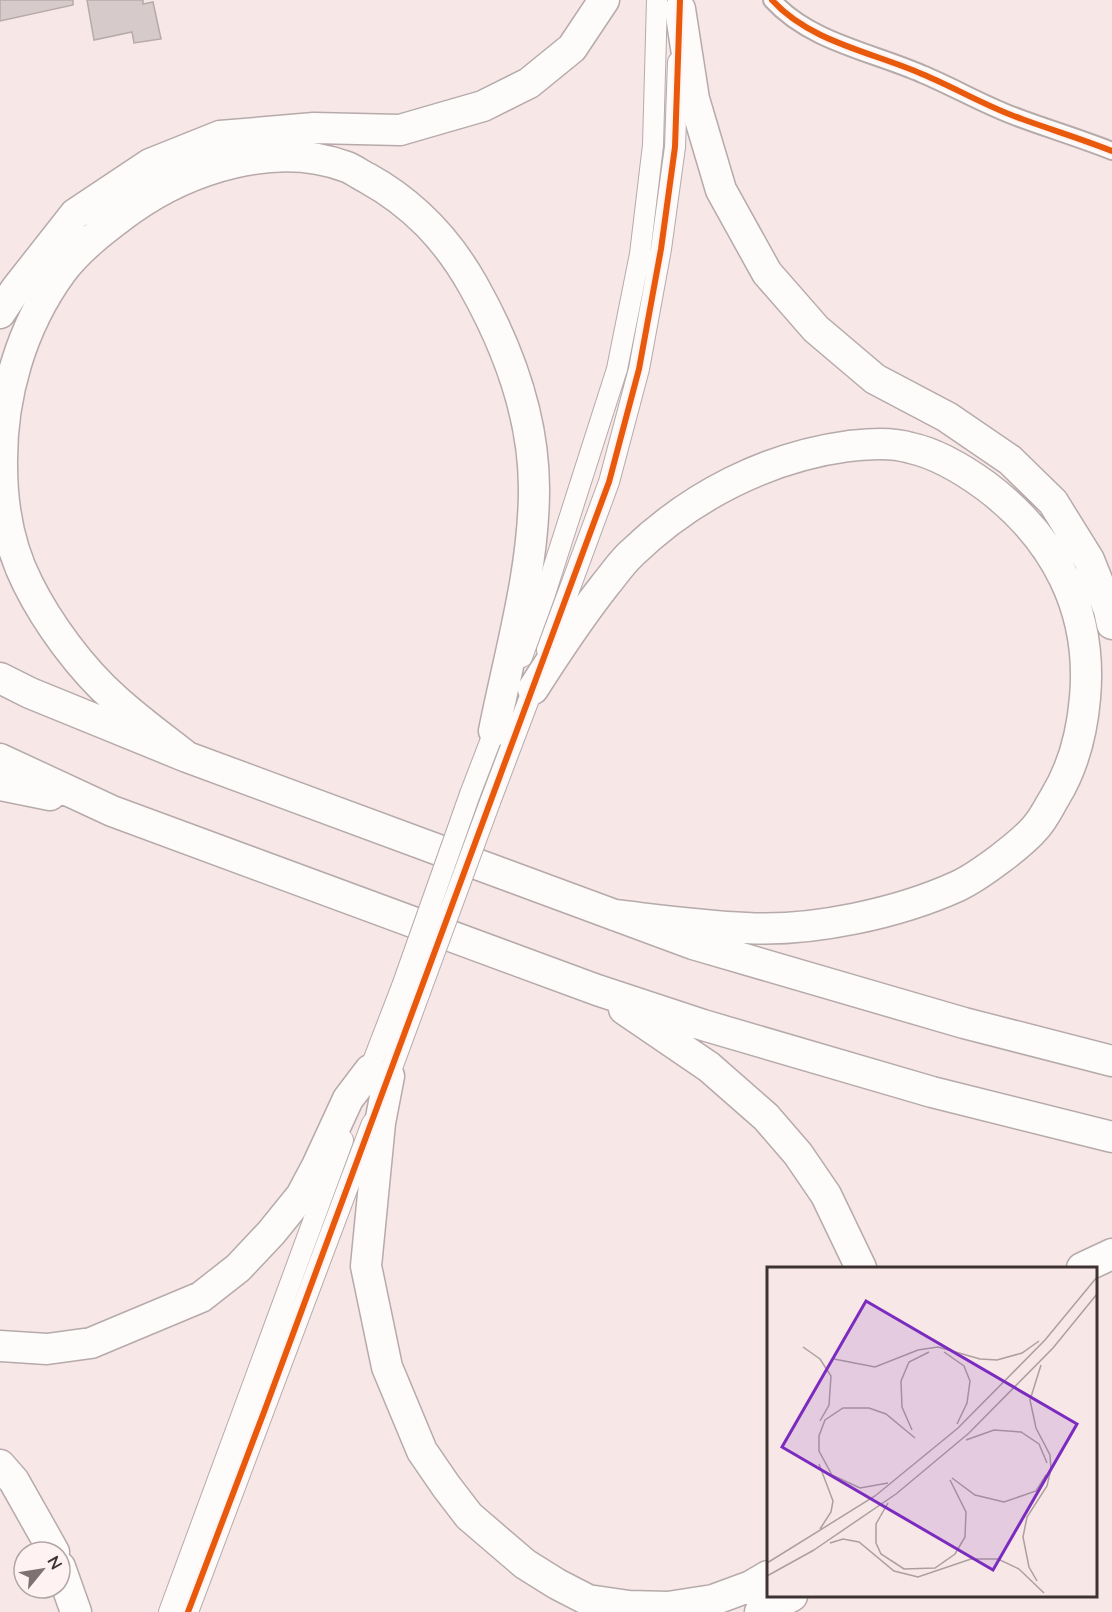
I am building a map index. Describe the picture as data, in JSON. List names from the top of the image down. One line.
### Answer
{"north":"top right"}
